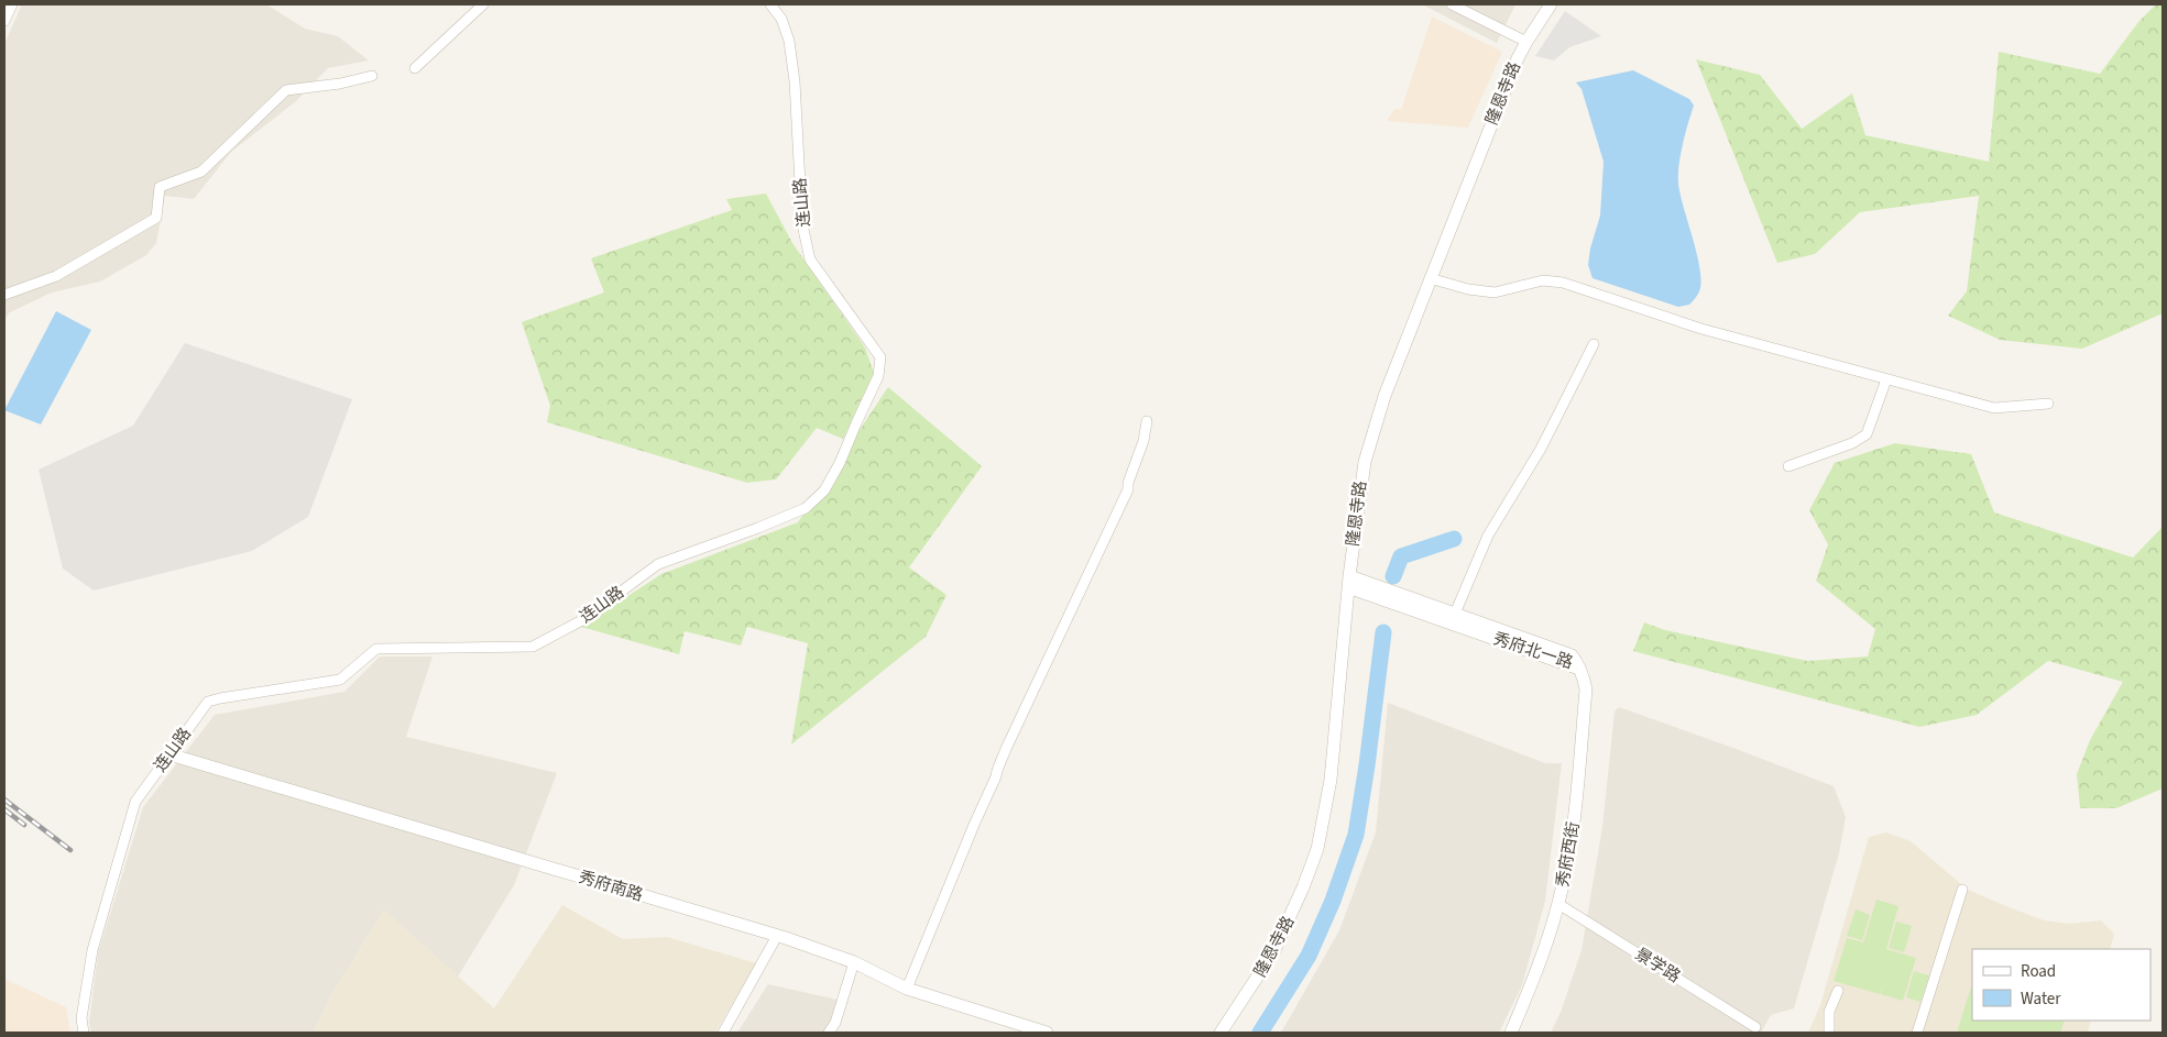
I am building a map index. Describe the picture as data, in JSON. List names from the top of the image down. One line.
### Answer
{"streets":{"street":["隆恩寺路","连山路","秀府北一路","秀府西街","秀府南路","景学路"]},"crossings":[["隆恩寺路","秀府北一路"],["连山路","秀府南路"],["秀府北一路","秀府西街"],["秀府西街","景学路"]],"legend":["Road","Water"]}
